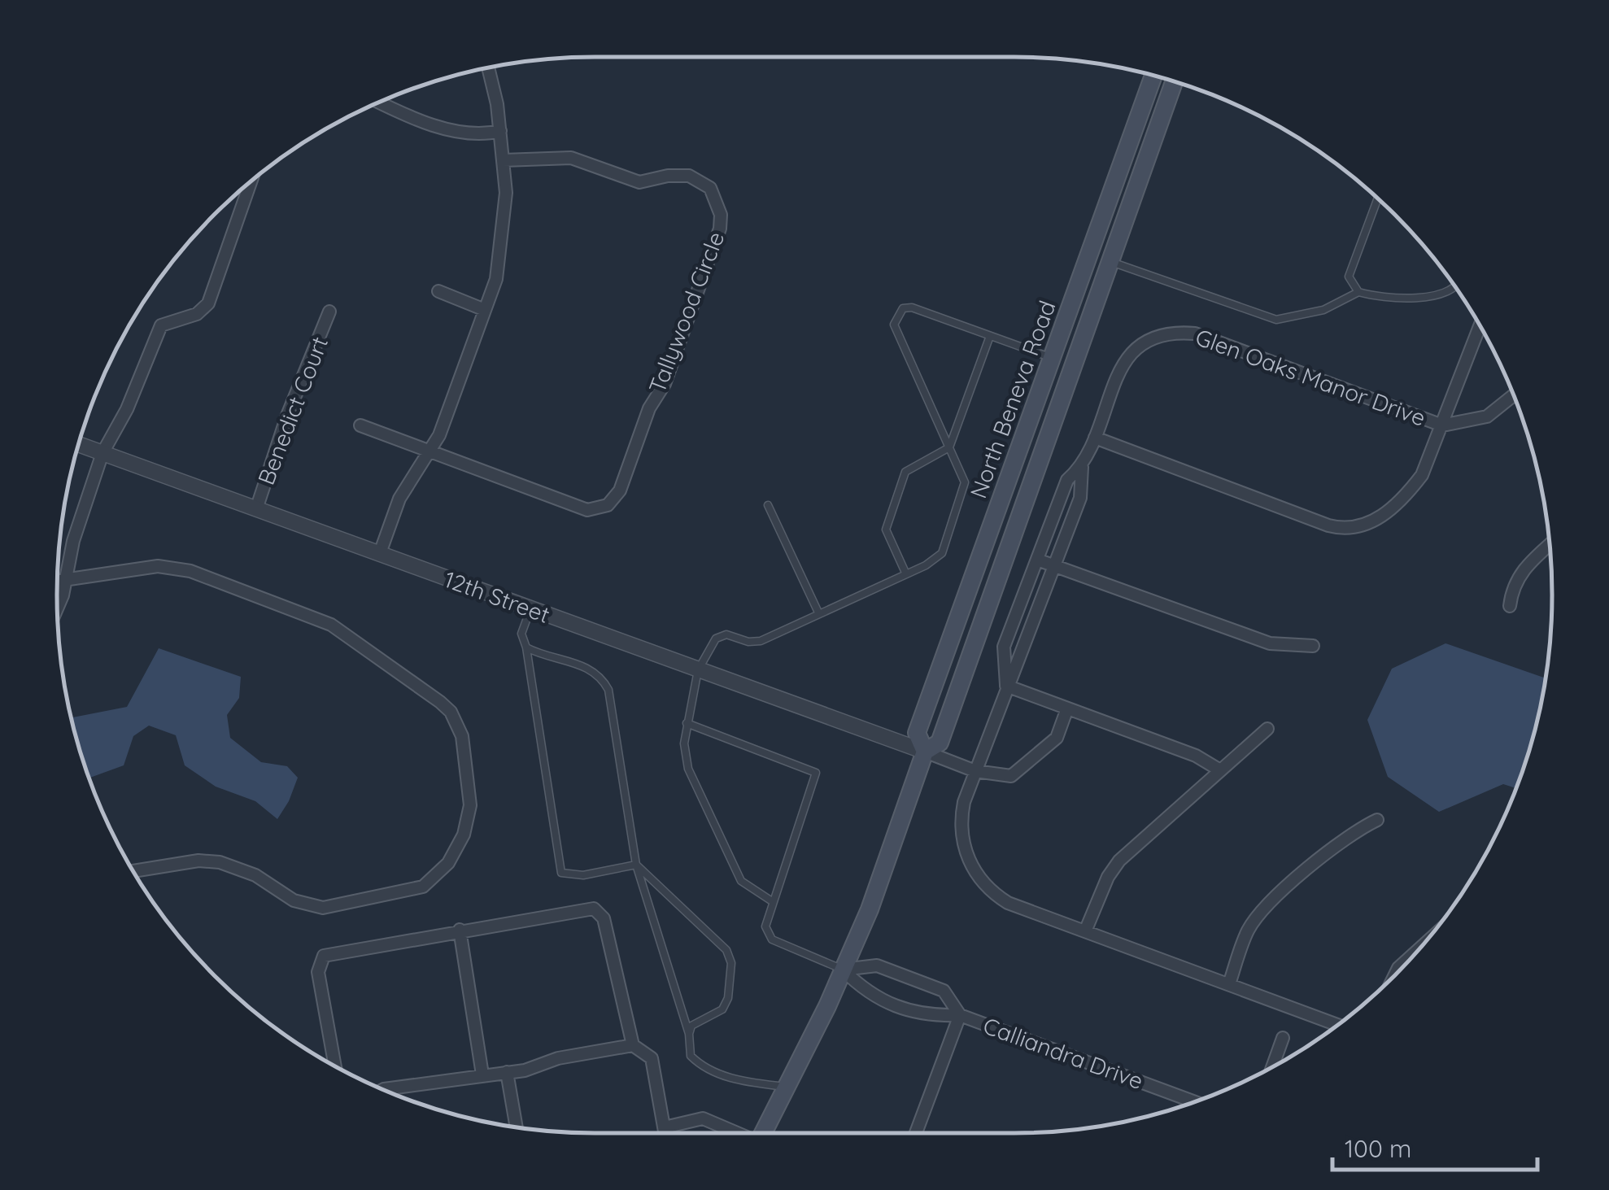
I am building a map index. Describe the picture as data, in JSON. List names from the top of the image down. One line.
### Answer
{"streets":{"main road":["North Beneva Road"],"street":["Tallywood Circle","Glen Oaks Manor Drive","Benedict Court","12th Street","Calliandra Drive"]},"crossings":[["North Beneva Road","12th Street"],["North Beneva Road","Calliandra Drive"],["Benedict Court","12th Street"]],"scale_bar":"100 m"}
